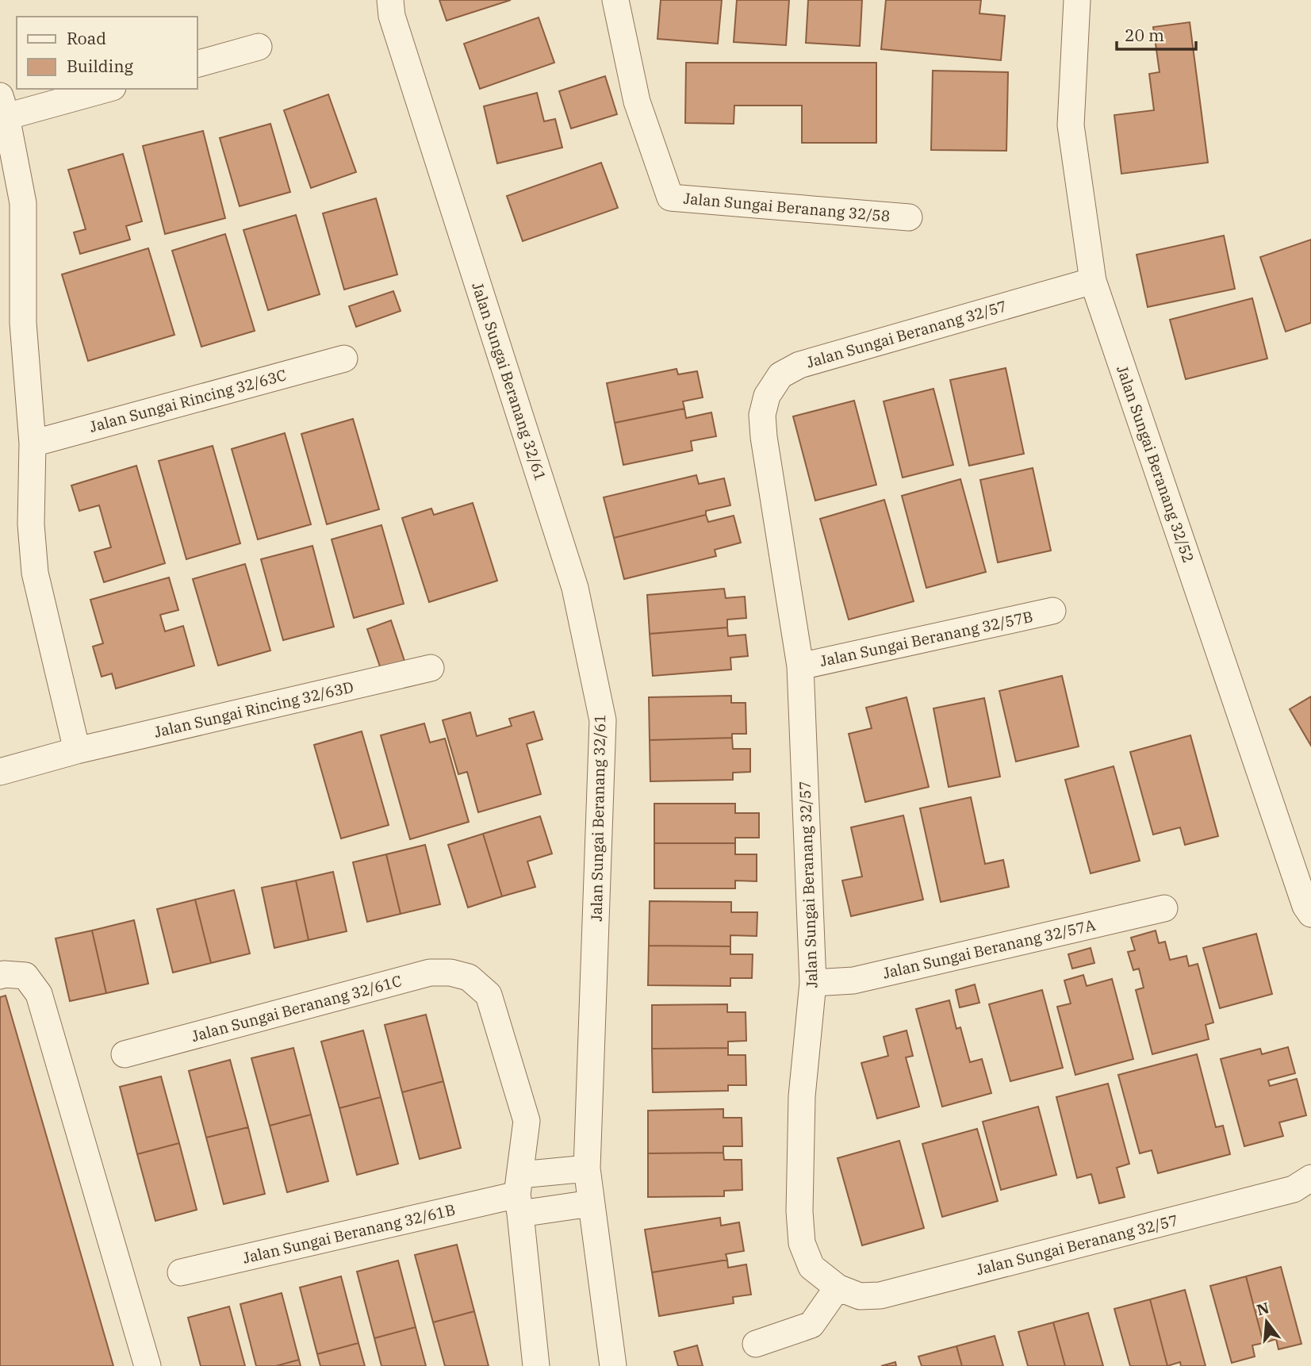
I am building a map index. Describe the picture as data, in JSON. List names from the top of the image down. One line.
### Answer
{"streets":{"street":["Jalan Sungai Beranang 32/58","Jalan Sungai Beranang 32/57","Jalan Sungai Beranang 32/61","Jalan Sungai Rincing 32/63C","Jalan Sungai Beranang 32/52","Jalan Sungai Beranang 32/57B","Jalan Sungai Rincing 32/63D","Jalan Sungai Beranang 32/57A","Jalan Sungai Beranang 32/61C","Jalan Sungai Beranang 32/61B"]},"crossings":[["Jalan Sungai Beranang 32/57","Jalan Sungai Beranang 32/52"],["Jalan Sungai Beranang 32/57","Jalan Sungai Beranang 32/57B"],["Jalan Sungai Beranang 32/57","Jalan Sungai Beranang 32/57A"],["Jalan Sungai Beranang 32/61C","Jalan Sungai Beranang 32/61B"]],"legend":["Road","Building"],"scale_bar":"20 m","north":"top"}
